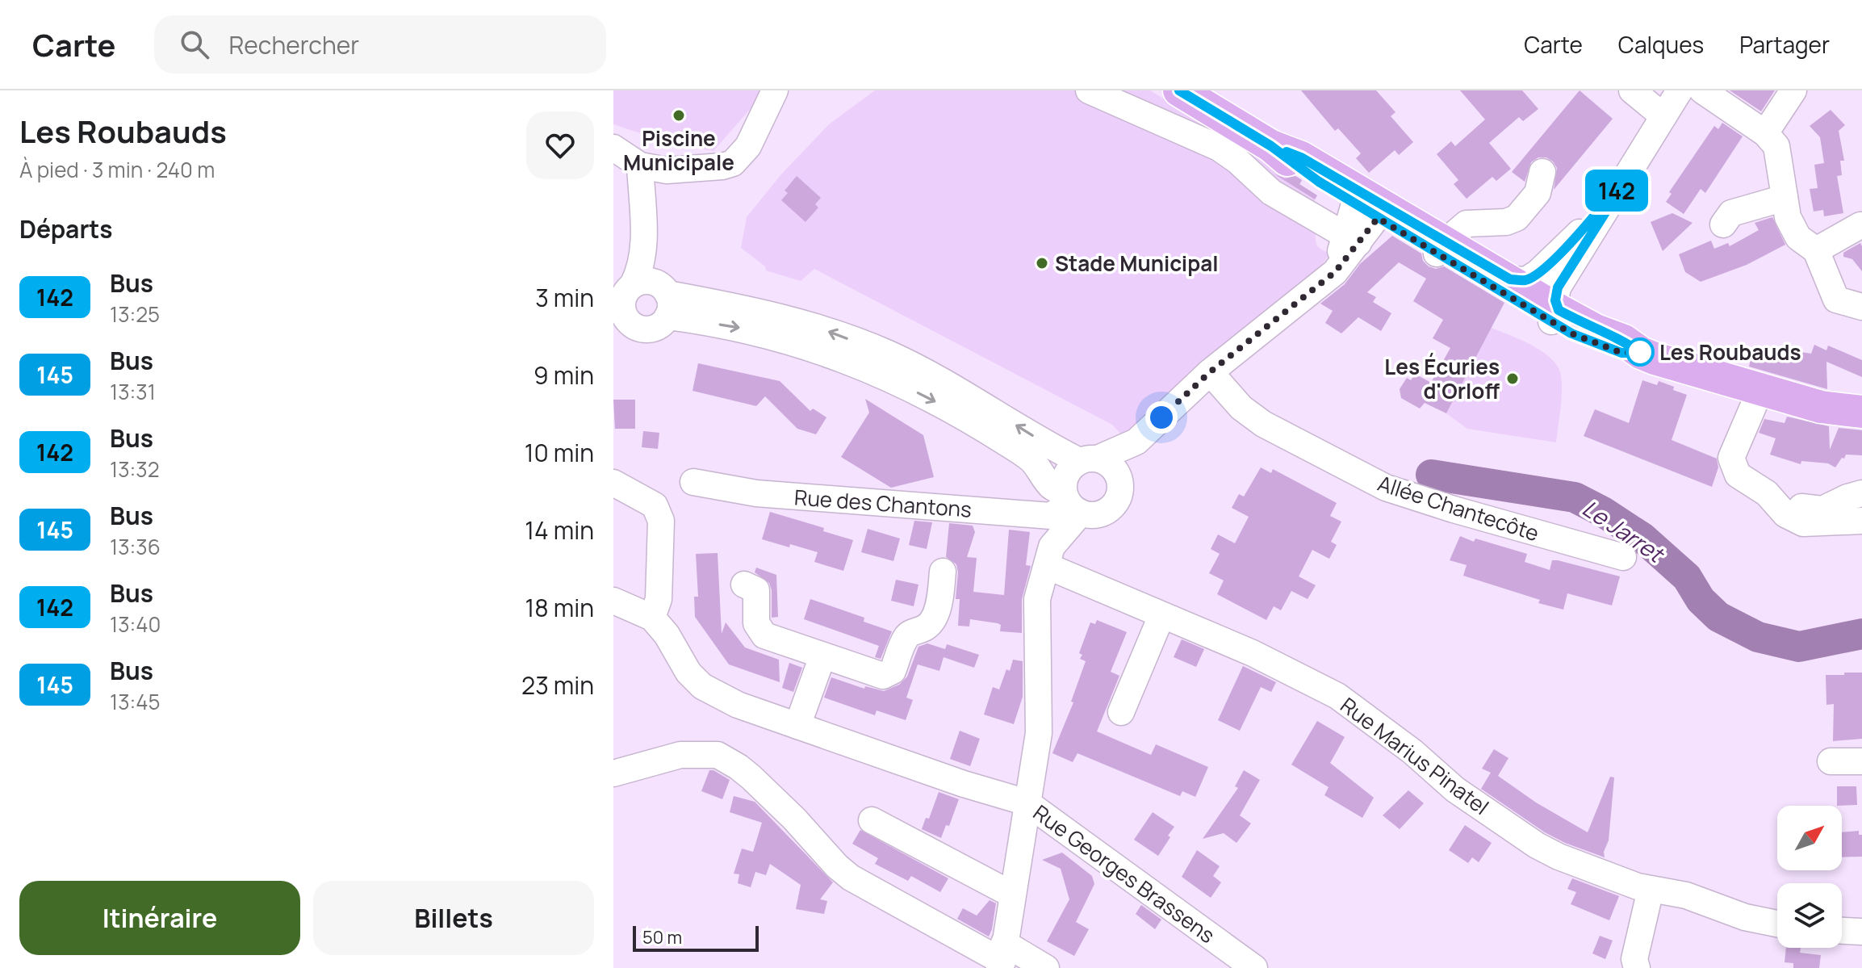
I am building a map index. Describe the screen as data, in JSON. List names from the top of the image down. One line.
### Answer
{"streets":{"street":["Rue des Chantons","Allée Chantecôte","Rue Marius Pinatel","Rue Georges Brassens"]},"water":["Le Jarret"],"places":["Piscine Municipale","Stade Municipal","Les Roubauds","Les Écuries d'Orloff"],"lines":["bus line 142"],"scale_bar":"50 m","north":"top right","page":{"header":"Carte","search":"Rechercher","nav":["Carte","Calques","Partager"],"heading":[["Les Roubauds","À pied · 3 min · 240 m"],"Départs"],"on_map":"142","list":[{"mark":"142","name":"Bus","note":"13:25","value":"3 min"},{"mark":"145","name":"Bus","note":"13:31","value":"9 min"},{"mark":"142","name":"Bus","note":"13:32","value":"10 min"},{"mark":"145","name":"Bus","note":"13:36","value":"14 min"},{"mark":"142","name":"Bus","note":"13:40","value":"18 min"},{"mark":"145","name":"Bus","note":"13:45","value":"23 min"}],"buttons":["Itinéraire","Billets"],"scale":"50 m"}}
